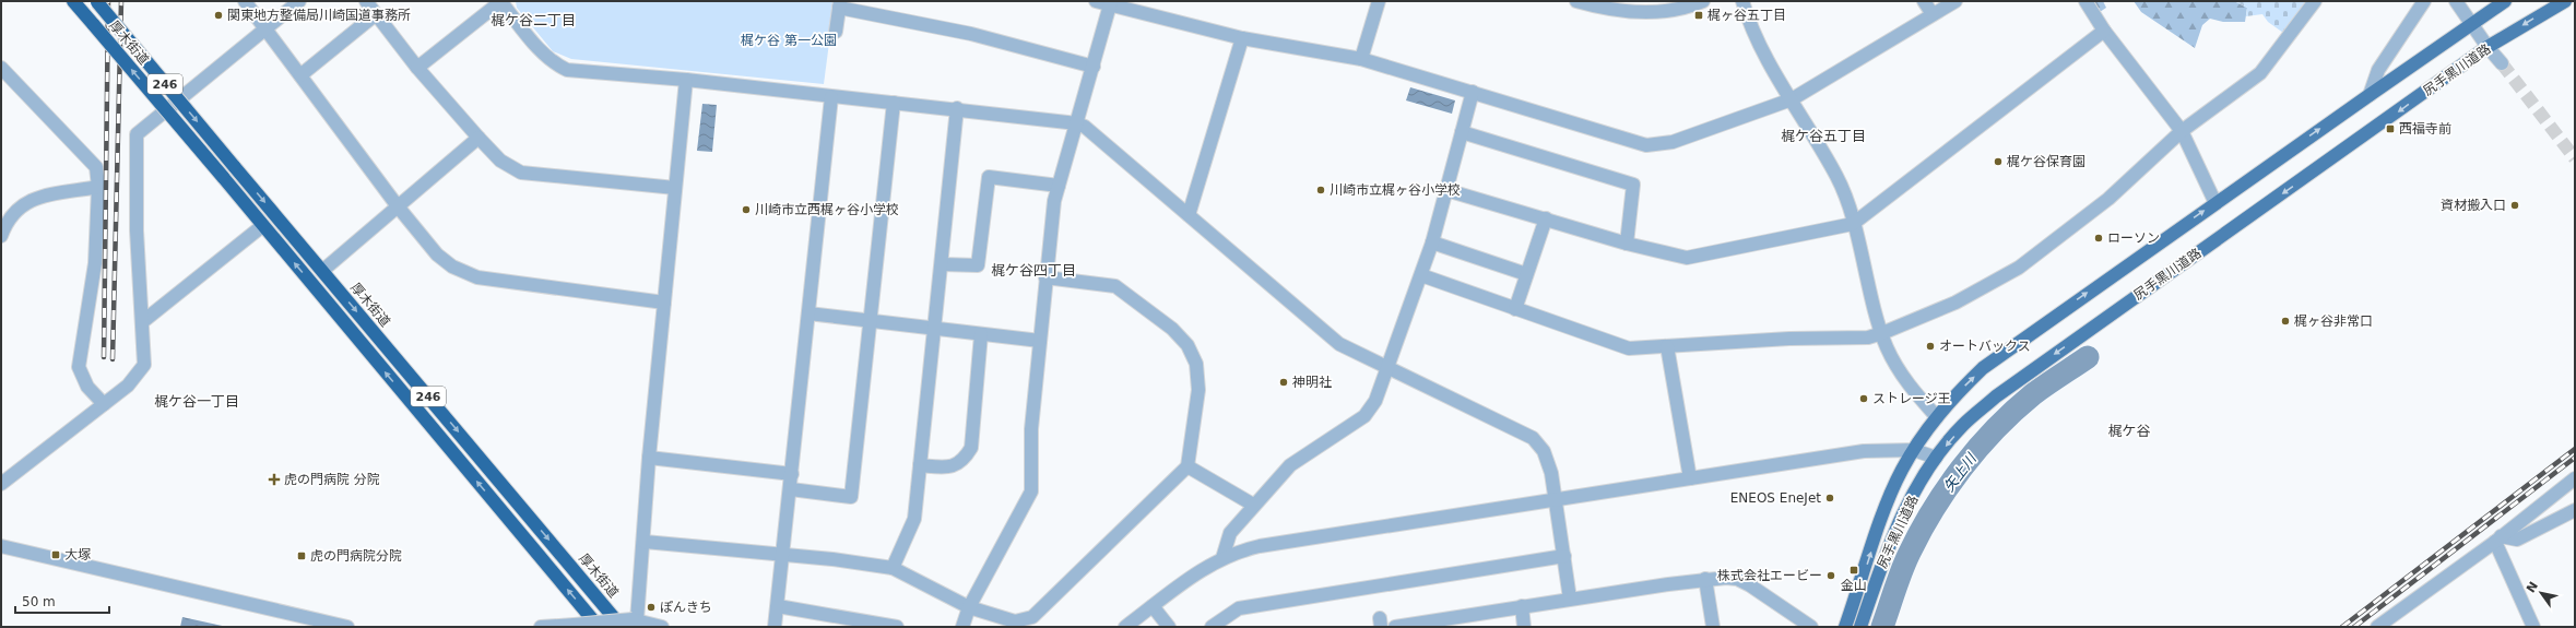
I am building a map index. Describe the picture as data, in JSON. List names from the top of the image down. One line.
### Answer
{"streets":{"highway":["厚木街道","246"],"main road":["尻手黒川道路"]},"districts":["梶ケ谷二丁目","梶ケ谷五丁目","梶ケ谷四丁目","梶ケ谷一丁目","梶ケ谷"],"water":["矢上川"],"parks":["梶ケ谷 第一公園"],"places":{"other":["関東地方整備局川崎国道事務所","梶ケ谷保育園","川崎市立梶ヶ谷小学校","資材搬入口","川崎市立西梶ヶ谷小学校","ローソン","梶ヶ谷非常口","オートバックス","神明社","ストレージ王","ENEOS EneJet","株式会社エービー","ぽんきち"],"transit":["梶ヶ谷五丁目","西福寺前","大塚","虎の門病院分院","金山"],"health":["虎の門病院 分院"]},"scale_bar":"50 m","north":"top left"}
